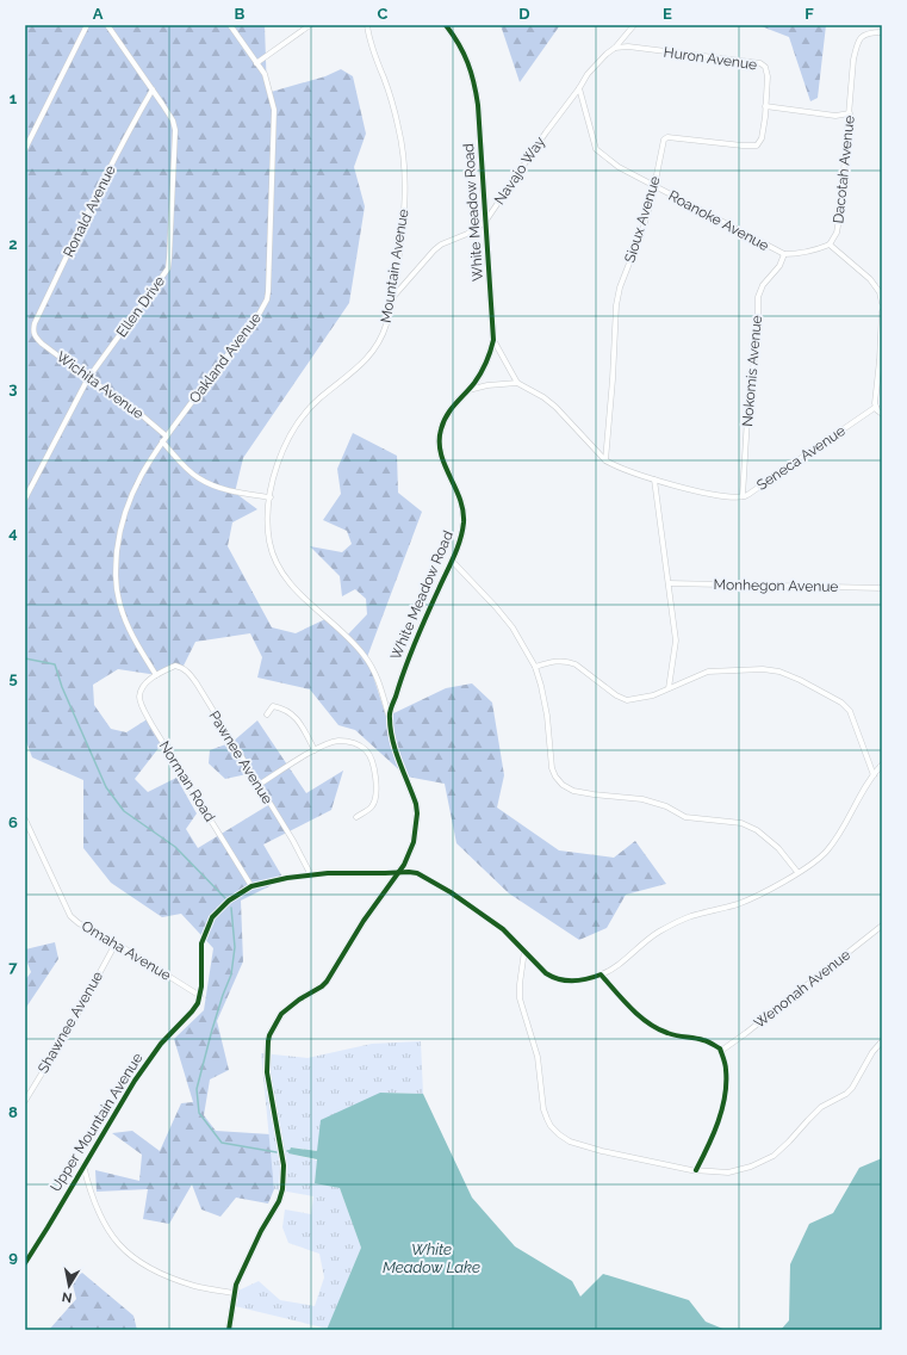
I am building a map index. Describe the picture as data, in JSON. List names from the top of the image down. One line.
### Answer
{"streets":{"street":["Huron Avenue","Dacotah Avenue","Navajo Way","Ronald Avenue","White Meadow Road","Sioux Avenue","Roanoke Avenue","Mountain Avenue","Ellen Drive","Oakland Avenue","Nokomis Avenue","Wichita Avenue","Seneca Avenue","Monhegon Avenue","Pawnee Avenue","Norman Road","Omaha Avenue","Wenonah Avenue","Shawnee Avenue","Upper Mountain Avenue"]},"crossings":[["Huron Avenue","Navajo Way"],["Huron Avenue","Sioux Avenue"],["Dacotah Avenue","Roanoke Avenue"],["Navajo Way","White Meadow Road"],["Navajo Way","Roanoke Avenue"],["Navajo Way","Mountain Avenue"],["Ronald Avenue","Ellen Drive"],["Ronald Avenue","Wichita Avenue"],["White Meadow Road","Mountain Avenue"],["White Meadow Road","Upper Mountain Avenue"],["Sioux Avenue","Roanoke Avenue"],["Sioux Avenue","Seneca Avenue"],["Roanoke Avenue","Nokomis Avenue"],["Ellen Drive","Wichita Avenue"],["Oakland Avenue","Wichita Avenue"],["Oakland Avenue","Pawnee Avenue"],["Oakland Avenue","Norman Road"],["Nokomis Avenue","Seneca Avenue"],["Pawnee Avenue","Norman Road"],["Pawnee Avenue","Upper Mountain Avenue"],["Norman Road","Upper Mountain Avenue"],["Omaha Avenue","Shawnee Avenue"],["Omaha Avenue","Upper Mountain Avenue"]],"water":["White Meadow Lake"],"north":"bottom","grid":{"columns":["A","B","C","D","E","F"],"rows":["1","2","3","4","5","6","7","8","9"]}}
